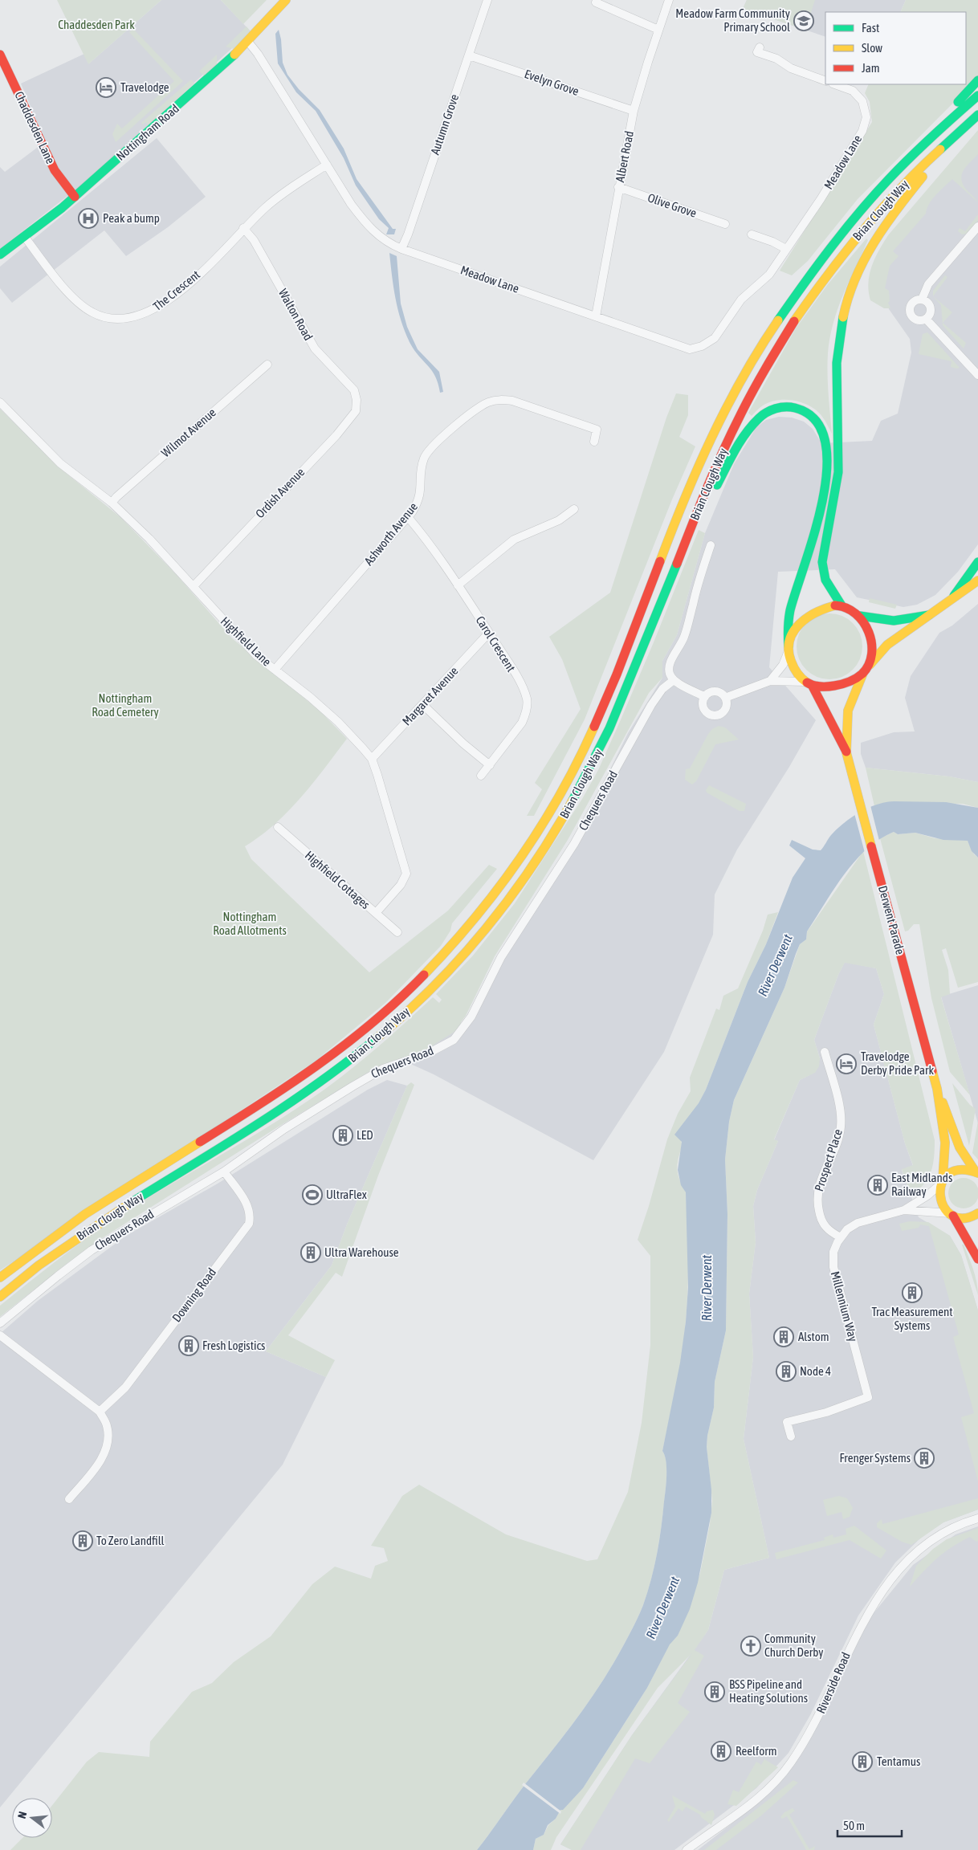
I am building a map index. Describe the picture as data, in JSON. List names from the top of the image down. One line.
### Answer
{"streets":{"main road":["Chaddesden Lane","Nottingham Road","Brian Clough Way","Derwent Parade"],"street":["Evelyn Grove","Autumn Grove","Albert Road","Meadow Lane","Olive Grove","The Crescent","Walton Road","Wilmot Avenue","Ordish Avenue","Ashworth Avenue","Highfield Lane","Carol Crescent","Margaret Avenue","Chequers Road","Highfield Cottages","Prospect Place","Downing Road","Millennium Way","Riverside Road"]},"crossings":[["Evelyn Grove","Autumn Grove"],["Evelyn Grove","Albert Road"],["Autumn Grove","Meadow Lane"],["Chaddesden Lane","Nottingham Road"],["Nottingham Road","Meadow Lane"],["Nottingham Road","The Crescent"],["Albert Road","Meadow Lane"],["Albert Road","Olive Grove"],["Meadow Lane","The Crescent"],["The Crescent","Walton Road"],["Walton Road","Ordish Avenue"],["Wilmot Avenue","Highfield Lane"],["Ordish Avenue","Highfield Lane"],["Ashworth Avenue","Highfield Lane"],["Ashworth Avenue","Carol Crescent"],["Highfield Lane","Margaret Avenue"],["Highfield Lane","Highfield Cottages"],["Carol Crescent","Margaret Avenue"],["Chequers Road","Downing Road"],["Derwent Parade","Millennium Way"],["Prospect Place","Millennium Way"]],"water":["River Derwent"],"parks":["Chaddesden Park","Nottingham Road Cemetery","Nottingham Road Allotments"],"places":{"school or university":["Meadow Farm Community Primary School"],"hotel":["Travelodge","Travelodge Derby Pride Park"],"hospital":["Peak a bump"],"building":["LED","East Midlands Railway","Ultra Warehouse","Trac Measurement Systems","Alstom","Fresh Logistics","Node 4","Frenger Systems","To Zero Landfill","BSS Pipeline and Heating Solutions","Reelform","Tentamus"],"sports":["UltraFlex"],"church":["Community Church Derby"]},"legend":["Fast","Slow","Jam"],"scale_bar":"50 m","north":"left"}
